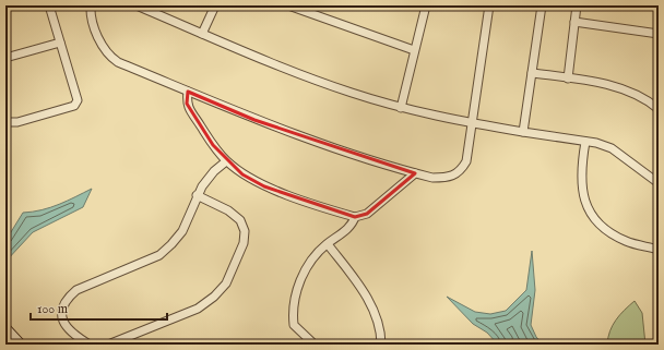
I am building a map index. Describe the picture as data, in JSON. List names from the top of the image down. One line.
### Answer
{"scale_bar":"100 m"}
